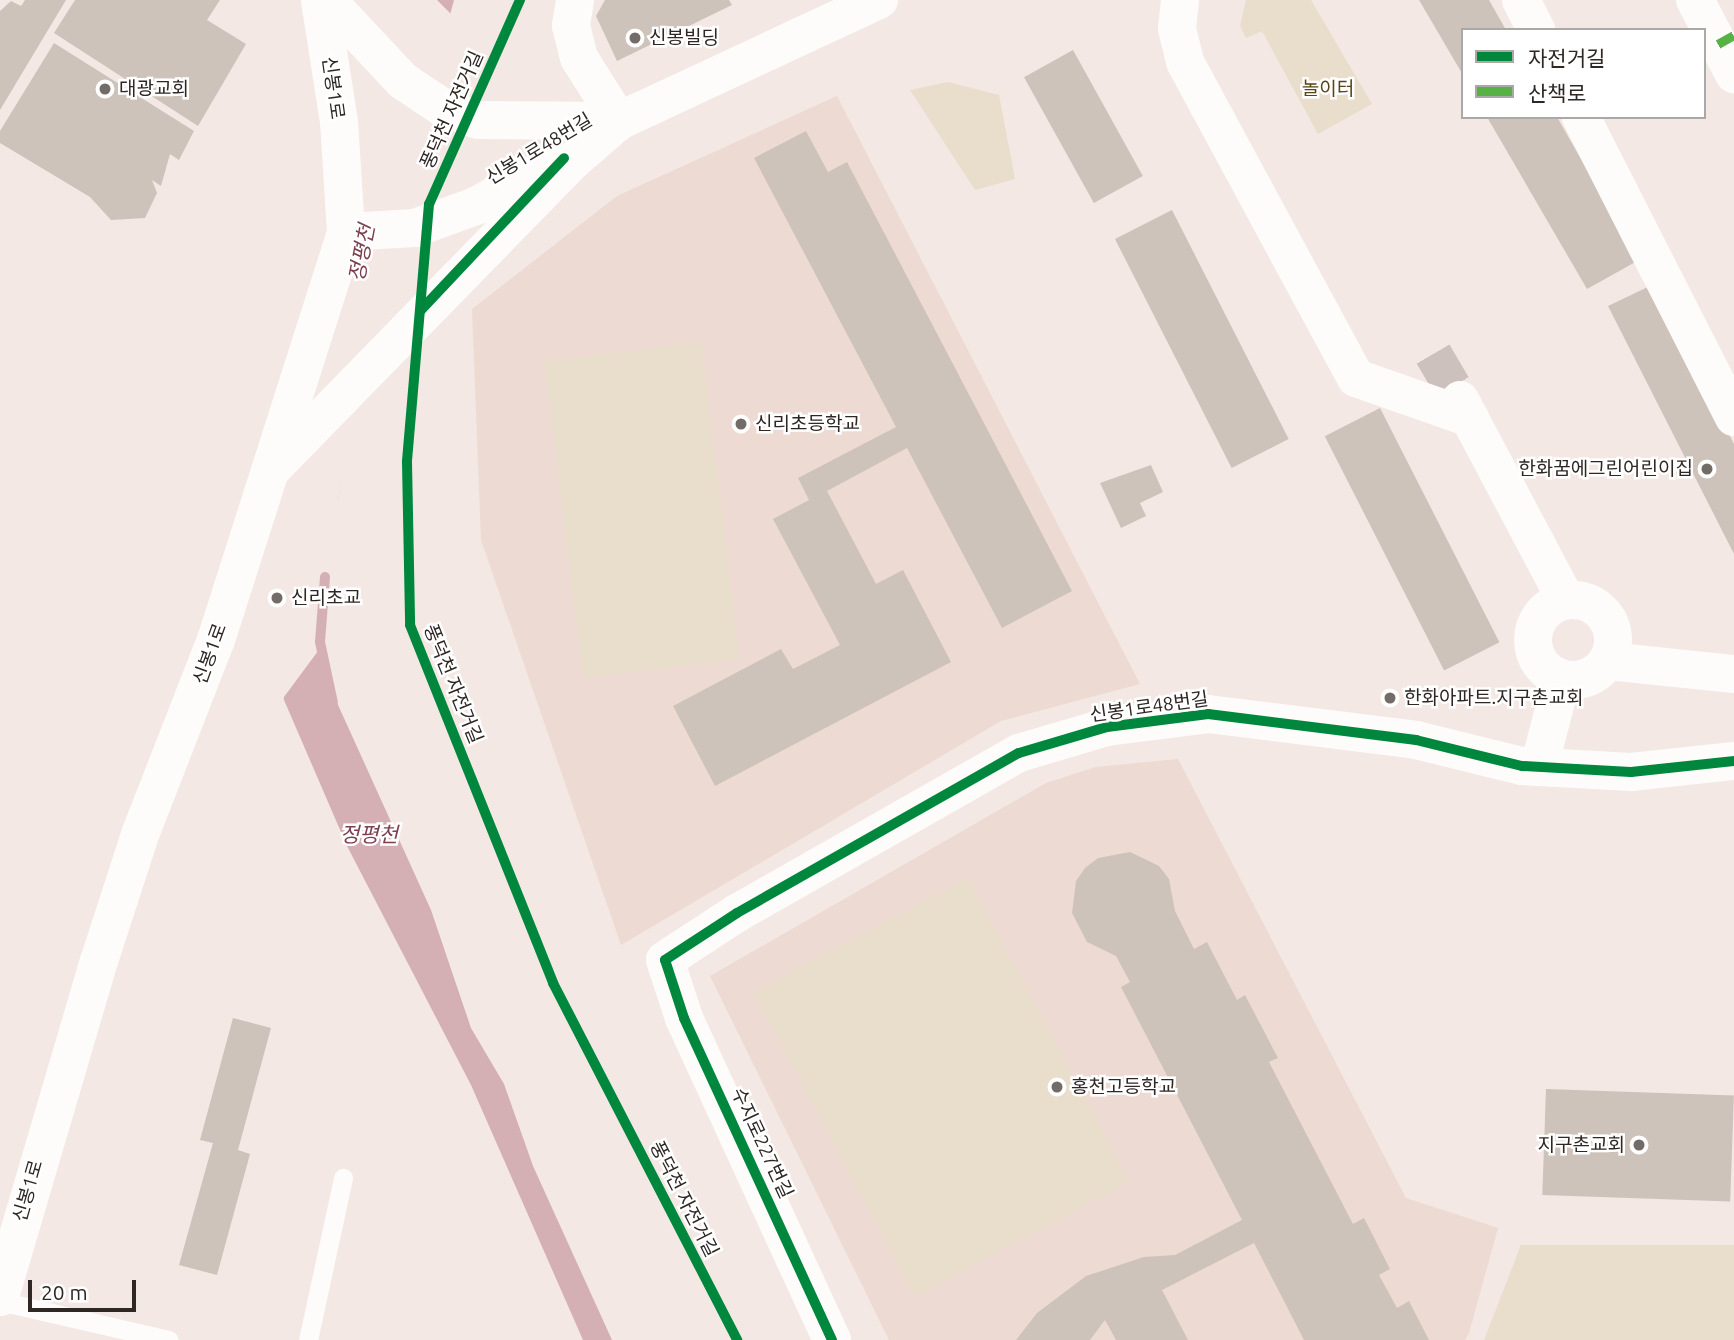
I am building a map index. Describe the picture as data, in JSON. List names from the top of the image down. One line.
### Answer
{"streets":{"street":["신봉1로","신봉1로48번길","수지로227번길"],"cycle path":["풍덕천 자전거길"]},"crossings":[["신봉1로","신봉1로48번길"],["신봉1로48번길","수지로227번길"]],"water":["정평천"],"parks":["놀이터"],"places":["신봉빌딩","대광교회","신리초등학교","한화꿈에그린어린이집","신리초교","한화아파트.지구촌교회","홍천고등학교","지구촌교회"],"legend":["자전거길","산책로"],"scale_bar":"20 m"}
